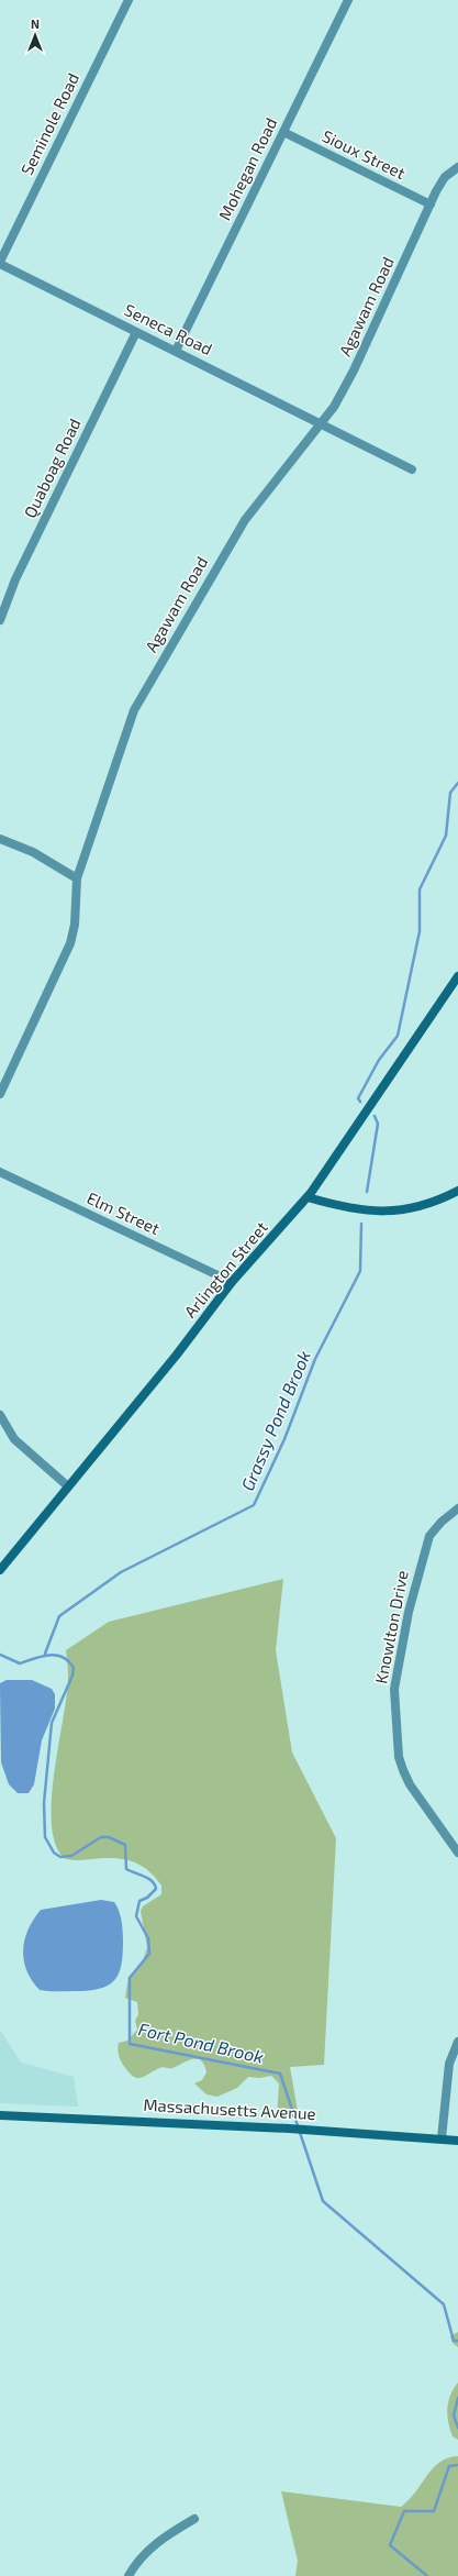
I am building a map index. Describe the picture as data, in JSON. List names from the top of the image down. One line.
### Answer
{"streets":{"street":["Seminole Road","Sioux Street","Mohegan Road","Agawam Road","Seneca Road","Quaboag Road","Elm Street","Arlington Street","Knowlton Drive","Massachusetts Avenue"]},"crossings":[["Seminole Road","Seneca Road"],["Sioux Street","Mohegan Road"],["Sioux Street","Agawam Road"],["Mohegan Road","Seneca Road"],["Agawam Road","Seneca Road"],["Seneca Road","Quaboag Road"],["Elm Street","Arlington Street"]],"water":["Grassy Pond Brook","Fort Pond Brook"],"north":"top"}
